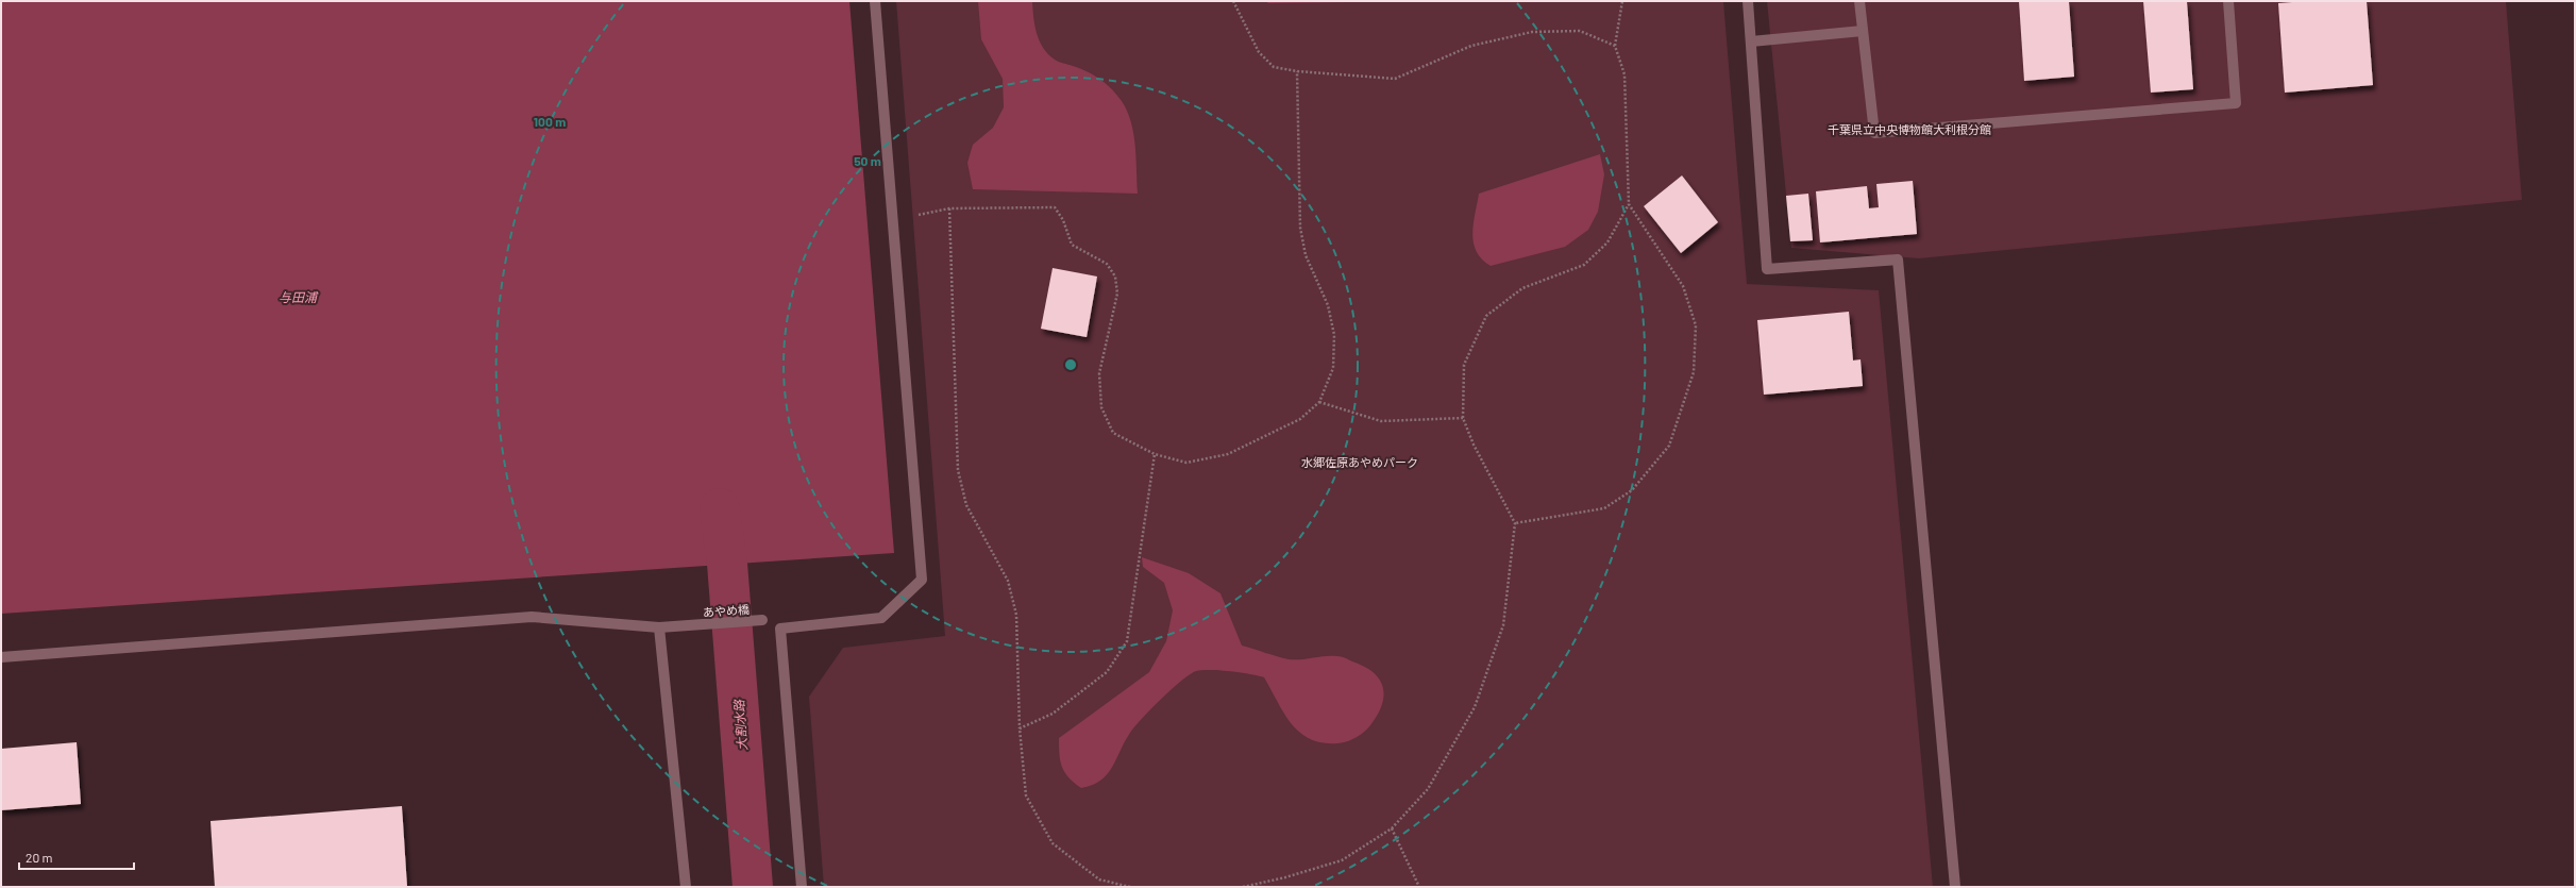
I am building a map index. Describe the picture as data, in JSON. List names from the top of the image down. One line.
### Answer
{"streets":{"street":["あやめ橋"]},"water":["与田浦","大割水路"],"parks":["千葉県立中央博物館大利根分館","水郷佐原あやめパーク"],"scale_bar":"20 m","rings":["100 m","50 m"]}
